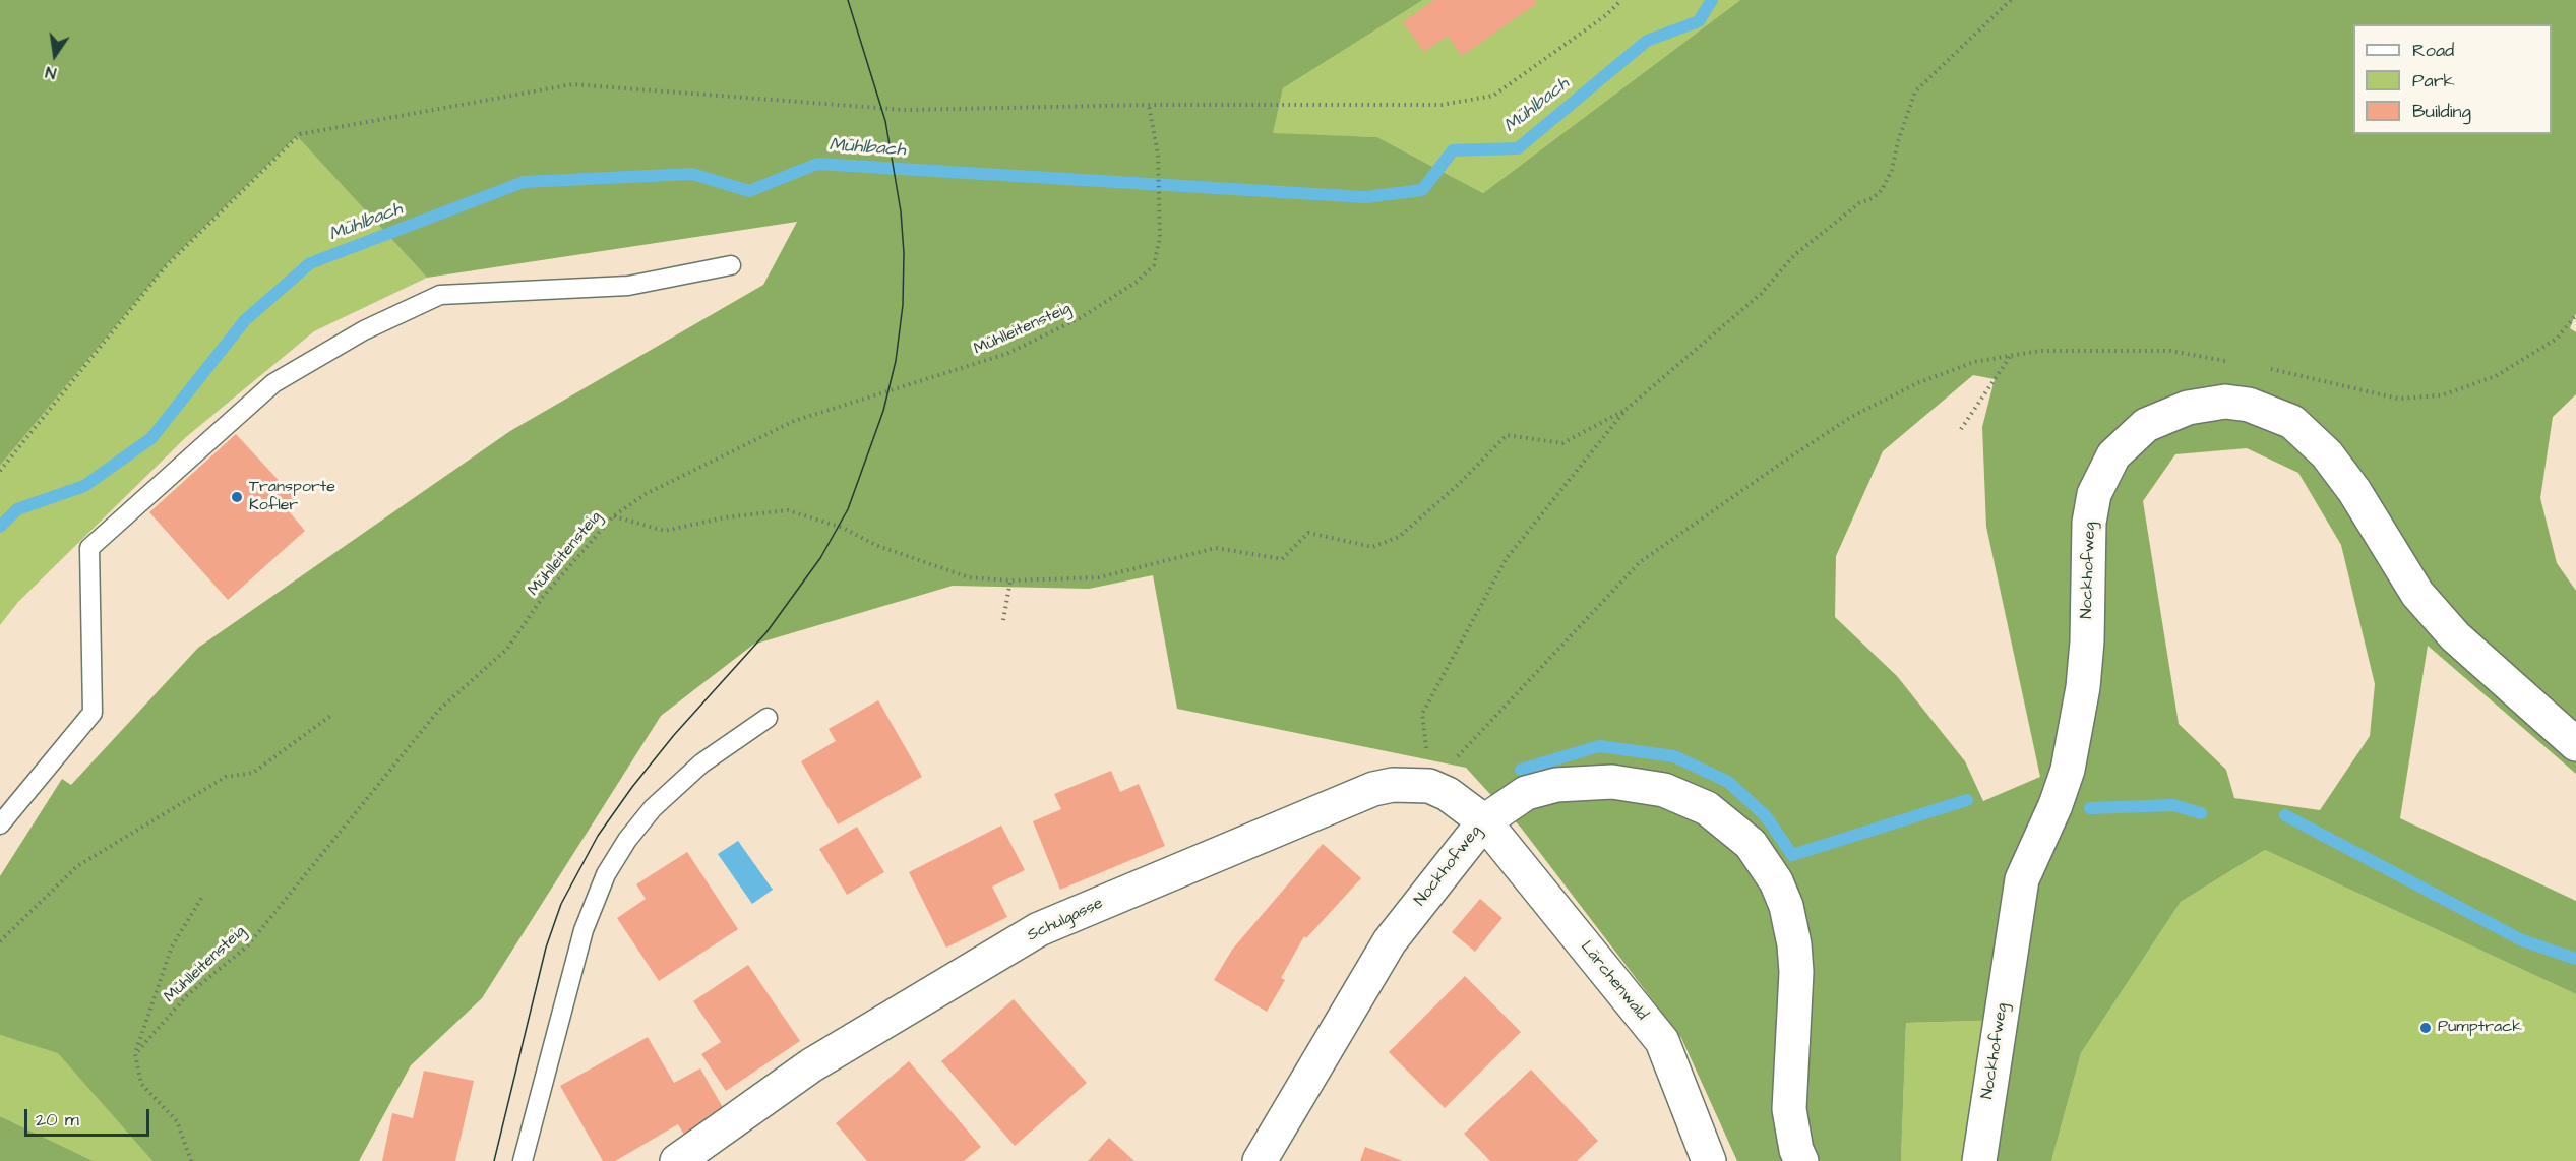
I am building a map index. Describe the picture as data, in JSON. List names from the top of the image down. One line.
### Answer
{"streets":{"street":["Nockhofweg","Schulgasse","Lärchenwald"],"path":["Mühlleitensteig"]},"crossings":[["Nockhofweg","Schulgasse"],["Nockhofweg","Lärchenwald"],["Schulgasse","Lärchenwald"]],"water":["Mühlbach"],"places":["Transporte Kofler","Pumptrack"],"legend":["Road","Park","Building"],"scale_bar":"20 m","north":"bottom"}
